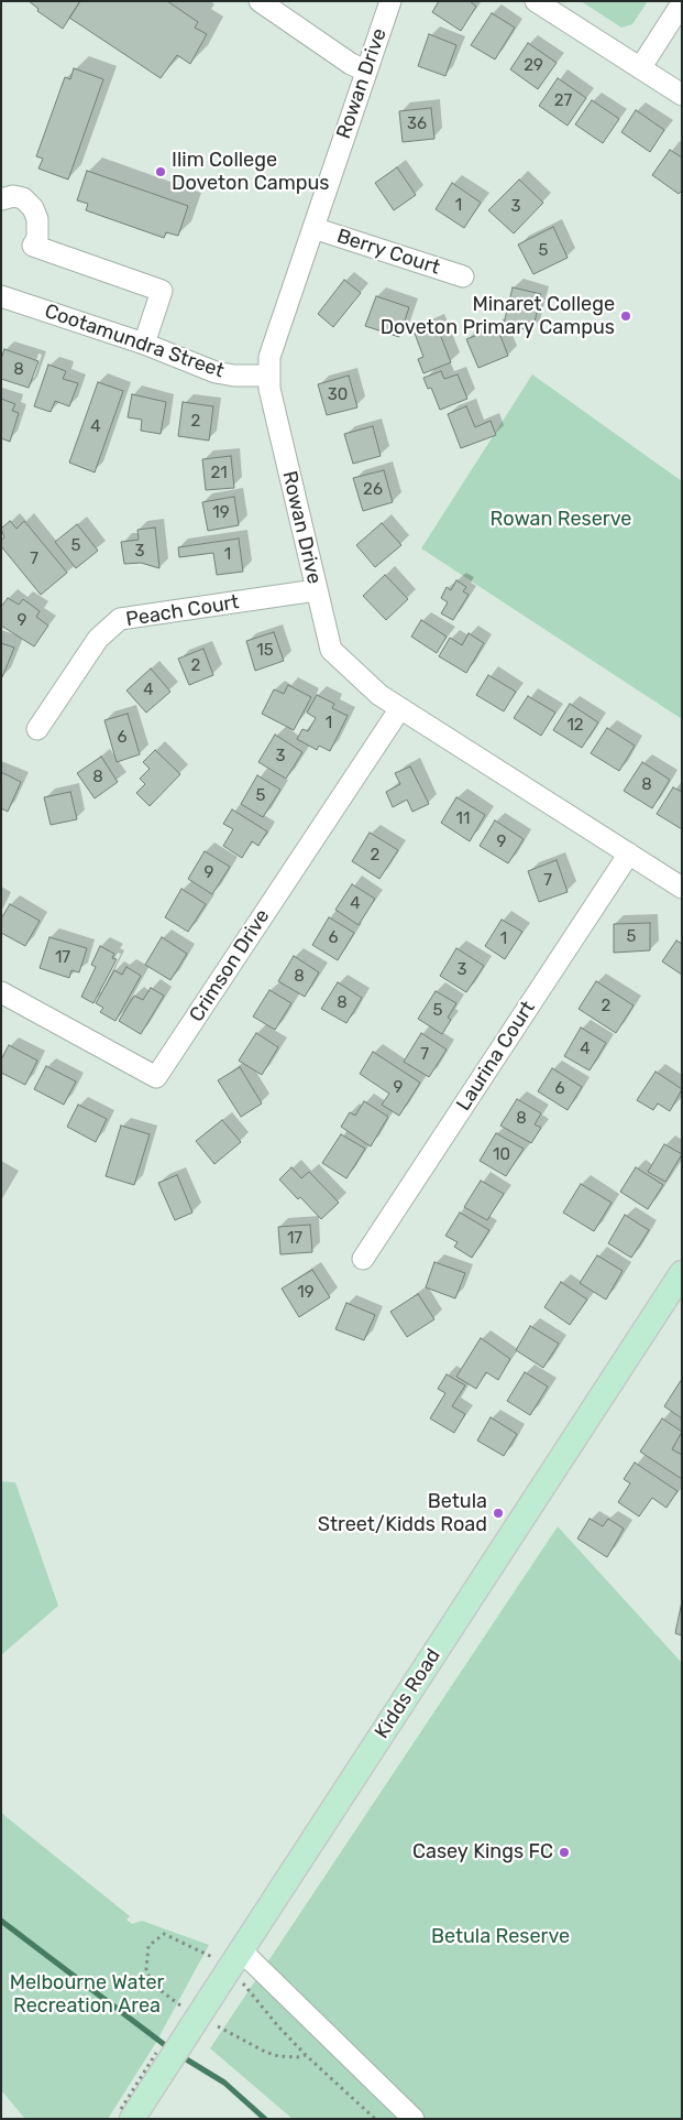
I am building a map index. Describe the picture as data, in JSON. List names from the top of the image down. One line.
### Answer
{"streets":{"main road":["Kidds Road"],"street":["Rowan Drive","Berry Court","Cootamundra Street","Peach Court","Crimson Drive","Laurina Court"]},"crossings":[["Rowan Drive","Berry Court"],["Rowan Drive","Cootamundra Street"],["Rowan Drive","Peach Court"],["Rowan Drive","Crimson Drive"],["Rowan Drive","Laurina Court"]],"parks":["Rowan Reserve","Betula Reserve","Melbourne Water Recreation Area"],"places":["Ilim College Doveton Campus","Minaret College Doveton Primary Campus","Betula Street/Kidds Road","Casey Kings FC"],"house_numbers":["29","27","36","1","3","5","8","30","2","4","21","26","19","5","3","1","7","9","15","2","4","1","12","6","3","8","8","5","11","9","2","9","7","4","5","6","1","17","3","8","8","2","5","4","7","9","6","8","10","17","19"]}
